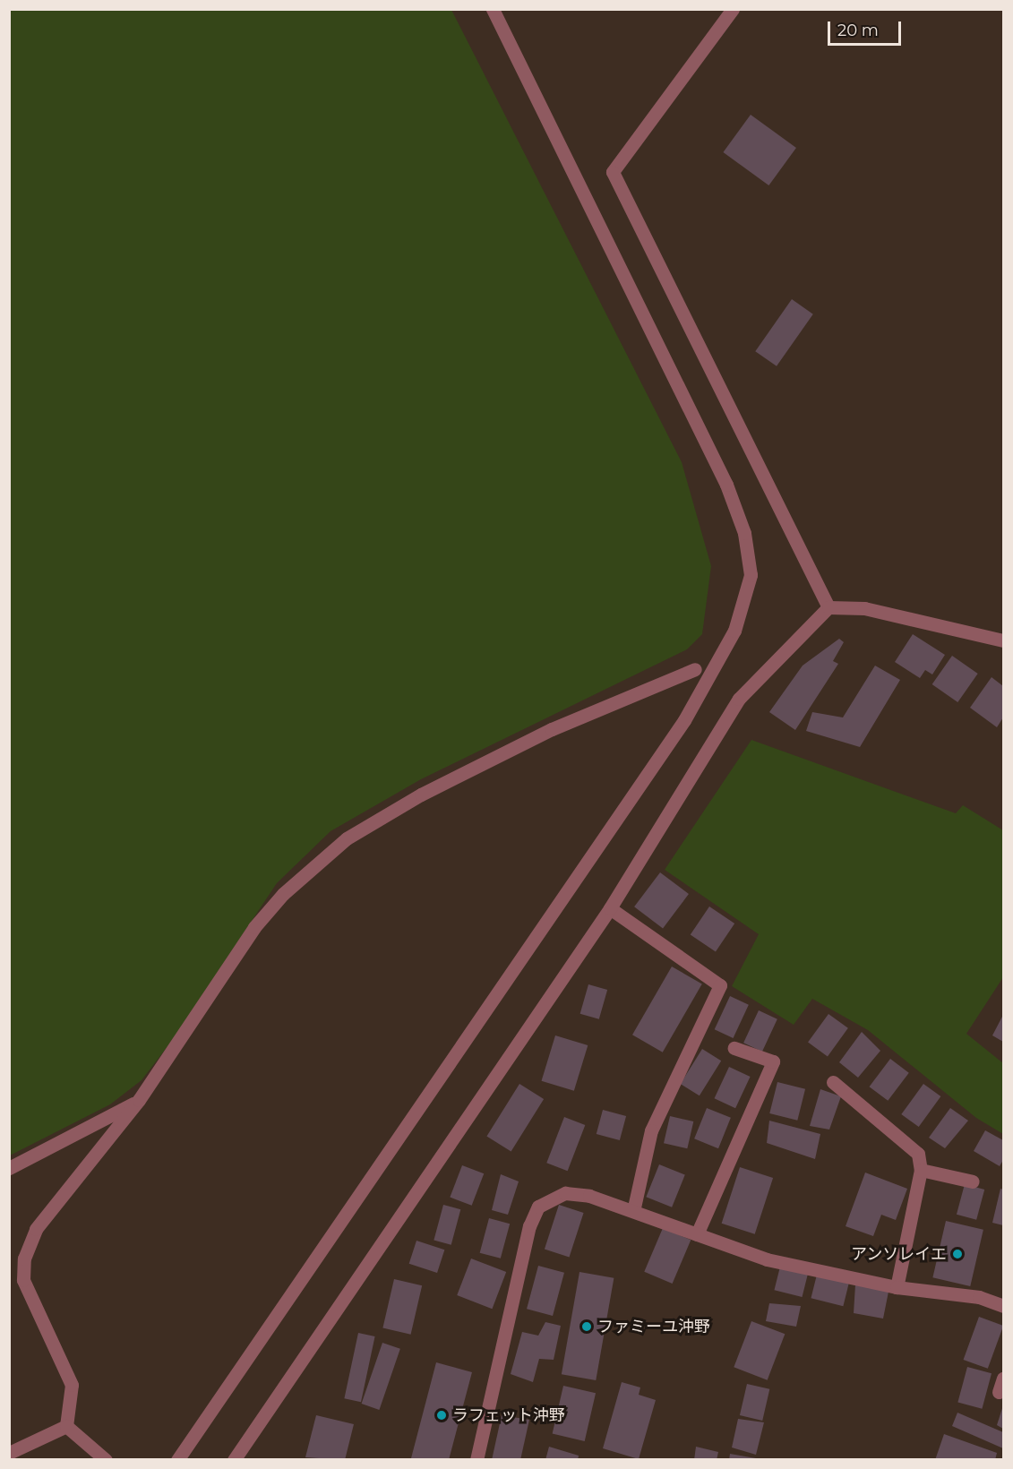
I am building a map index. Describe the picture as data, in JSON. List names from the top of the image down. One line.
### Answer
{"places":["アンソレイエ","ファミーユ沖野","ラフェット沖野"],"scale_bar":"20 m"}
